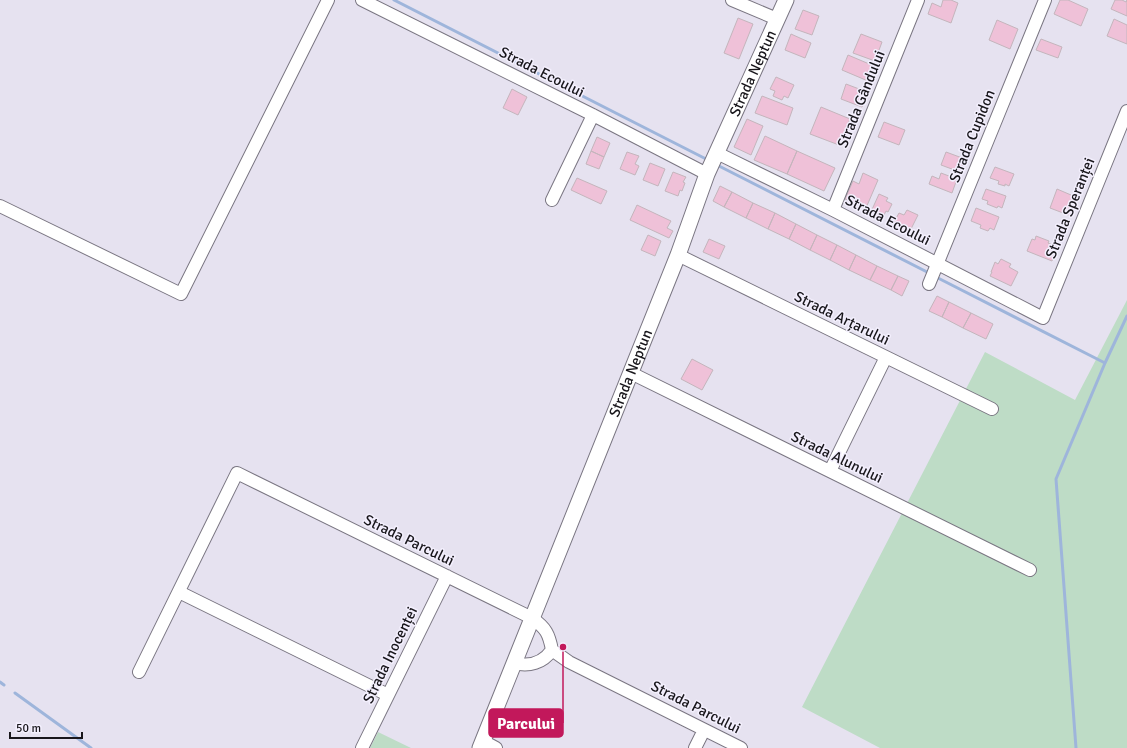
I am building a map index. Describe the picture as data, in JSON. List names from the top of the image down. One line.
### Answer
{"streets":{"street":["Strada Ecoului","Strada Neptun","Strada Gândului","Strada Cupidon","Strada Speranței","Strada Arțarului","Strada Alunului","Strada Parcului","Strada Inocenței"]},"crossings":[["Strada Ecoului","Strada Neptun"],["Strada Ecoului","Strada Gândului"],["Strada Ecoului","Strada Cupidon"],["Strada Ecoului","Strada Speranței"],["Strada Neptun","Strada Arțarului"],["Strada Neptun","Strada Alunului"],["Strada Neptun","Strada Parcului"],["Strada Parcului","Strada Inocenței"]],"places":["Parcului"],"scale_bar":"50 m"}
